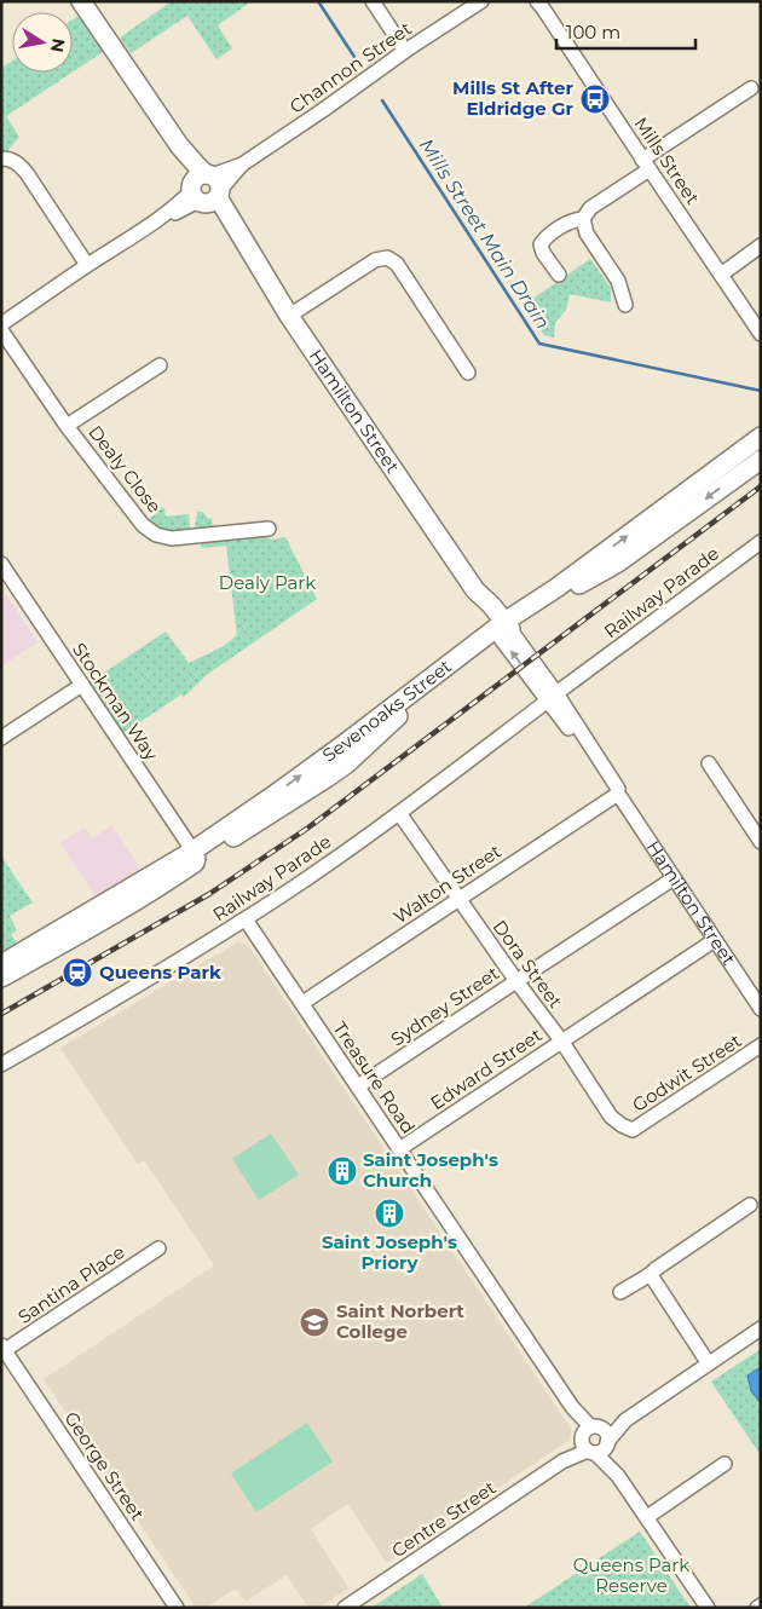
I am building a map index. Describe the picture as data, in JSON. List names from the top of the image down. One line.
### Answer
{"streets":{"main road":["Hamilton Street","Sevenoaks Street"],"street":["Channon Street","Mills Street","Dealy Close","Railway Parade","Stockman Way","Walton Street","Dora Street","Sydney Street","Edward Street","Godwit Street","Treasure Road","Santina Place","George Street","Centre Street"]},"crossings":[["Channon Street","Hamilton Street"],["Hamilton Street","Railway Parade"],["Hamilton Street","Sevenoaks Street"],["Hamilton Street","Walton Street"],["Hamilton Street","Sydney Street"],["Hamilton Street","Edward Street"],["Railway Parade","Dora Street"],["Railway Parade","Treasure Road"],["Stockman Way","Sevenoaks Street"],["Walton Street","Dora Street"],["Walton Street","Treasure Road"],["Dora Street","Sydney Street"],["Dora Street","Edward Street"],["Dora Street","Godwit Street"],["Sydney Street","Treasure Road"],["Edward Street","Treasure Road"],["Treasure Road","Centre Street"],["Santina Place","George Street"]],"water":["Mills Street Main Drain"],"parks":["Dealy Park","Queens Park Reserve"],"places":{"bus stop":["Mills St After Eldridge Gr"],"station":["Queens Park"],"building":["Saint Joseph's Church","Saint Joseph's Priory"],"school or university":["Saint Norbert College"]},"scale_bar":"100 m","north":"right"}
